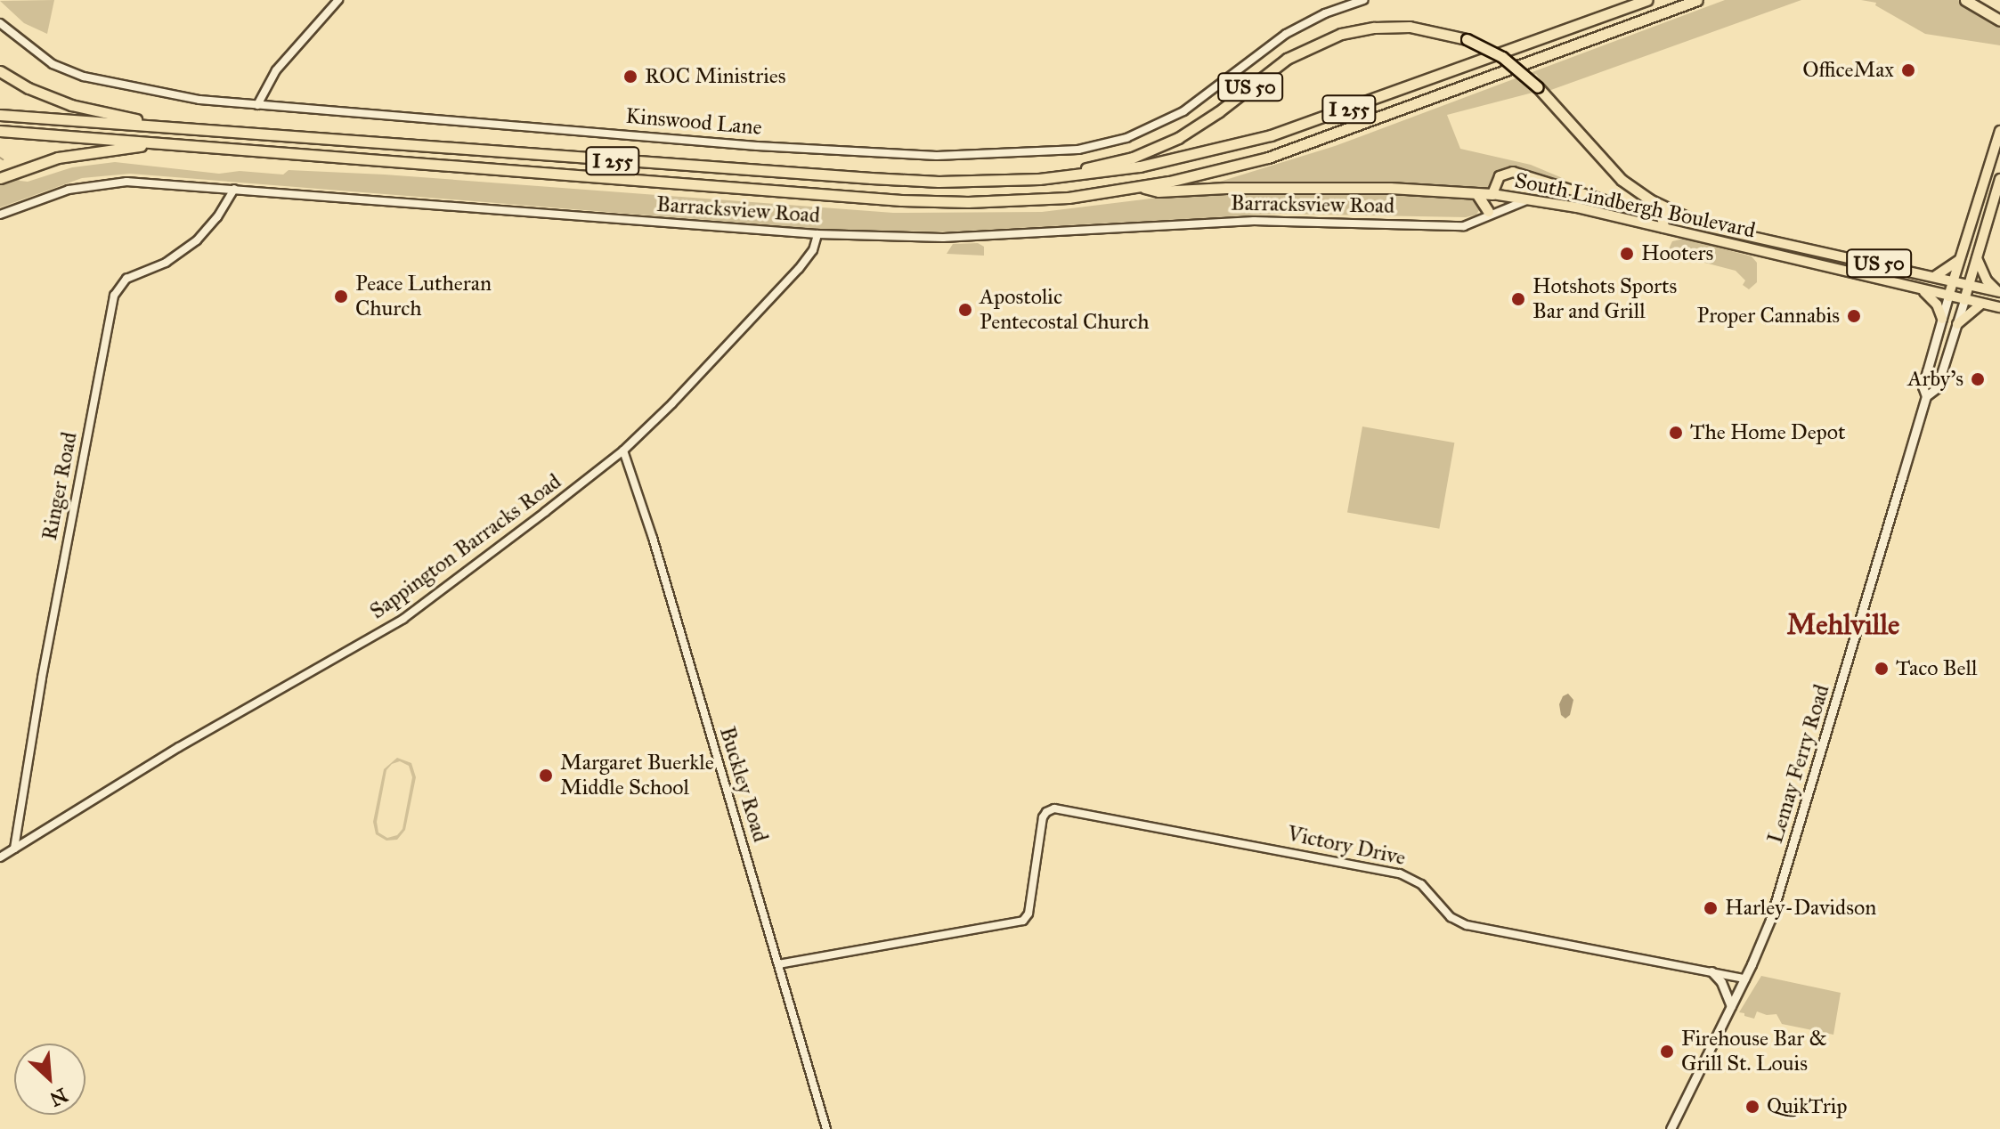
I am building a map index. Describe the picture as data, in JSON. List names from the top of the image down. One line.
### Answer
{"streets":{"highway":["US 50","I 255"],"main road":["South Lindbergh Boulevard","Lemay Ferry Road"],"street":["Kinswood Lane","Barracksview Road","Ringer Road","Sappington Barracks Road","Buckley Road","Victory Drive"]},"crossings":[["US 50","I 255"],["US 50","South Lindbergh Boulevard"],["Barracksview Road","South Lindbergh Boulevard"],["Barracksview Road","Ringer Road"],["Barracksview Road","Sappington Barracks Road"],["South Lindbergh Boulevard","Lemay Ferry Road"],["Ringer Road","Sappington Barracks Road"],["Sappington Barracks Road","Buckley Road"],["Lemay Ferry Road","Victory Drive"],["Buckley Road","Victory Drive"]],"districts":["Mehlville"],"places":["OfficeMax","ROC Ministries","Hooters","Peace Lutheran Church","Hotshots Sports Bar and Grill","Apostolic Pentecostal Church","Proper Cannabis","Arby's","The Home Depot","Taco Bell","Margaret Buerkle Middle School","Harley-Davidson","Firehouse Bar & Grill St. Louis","QuikTrip"],"north":"bottom right"}
